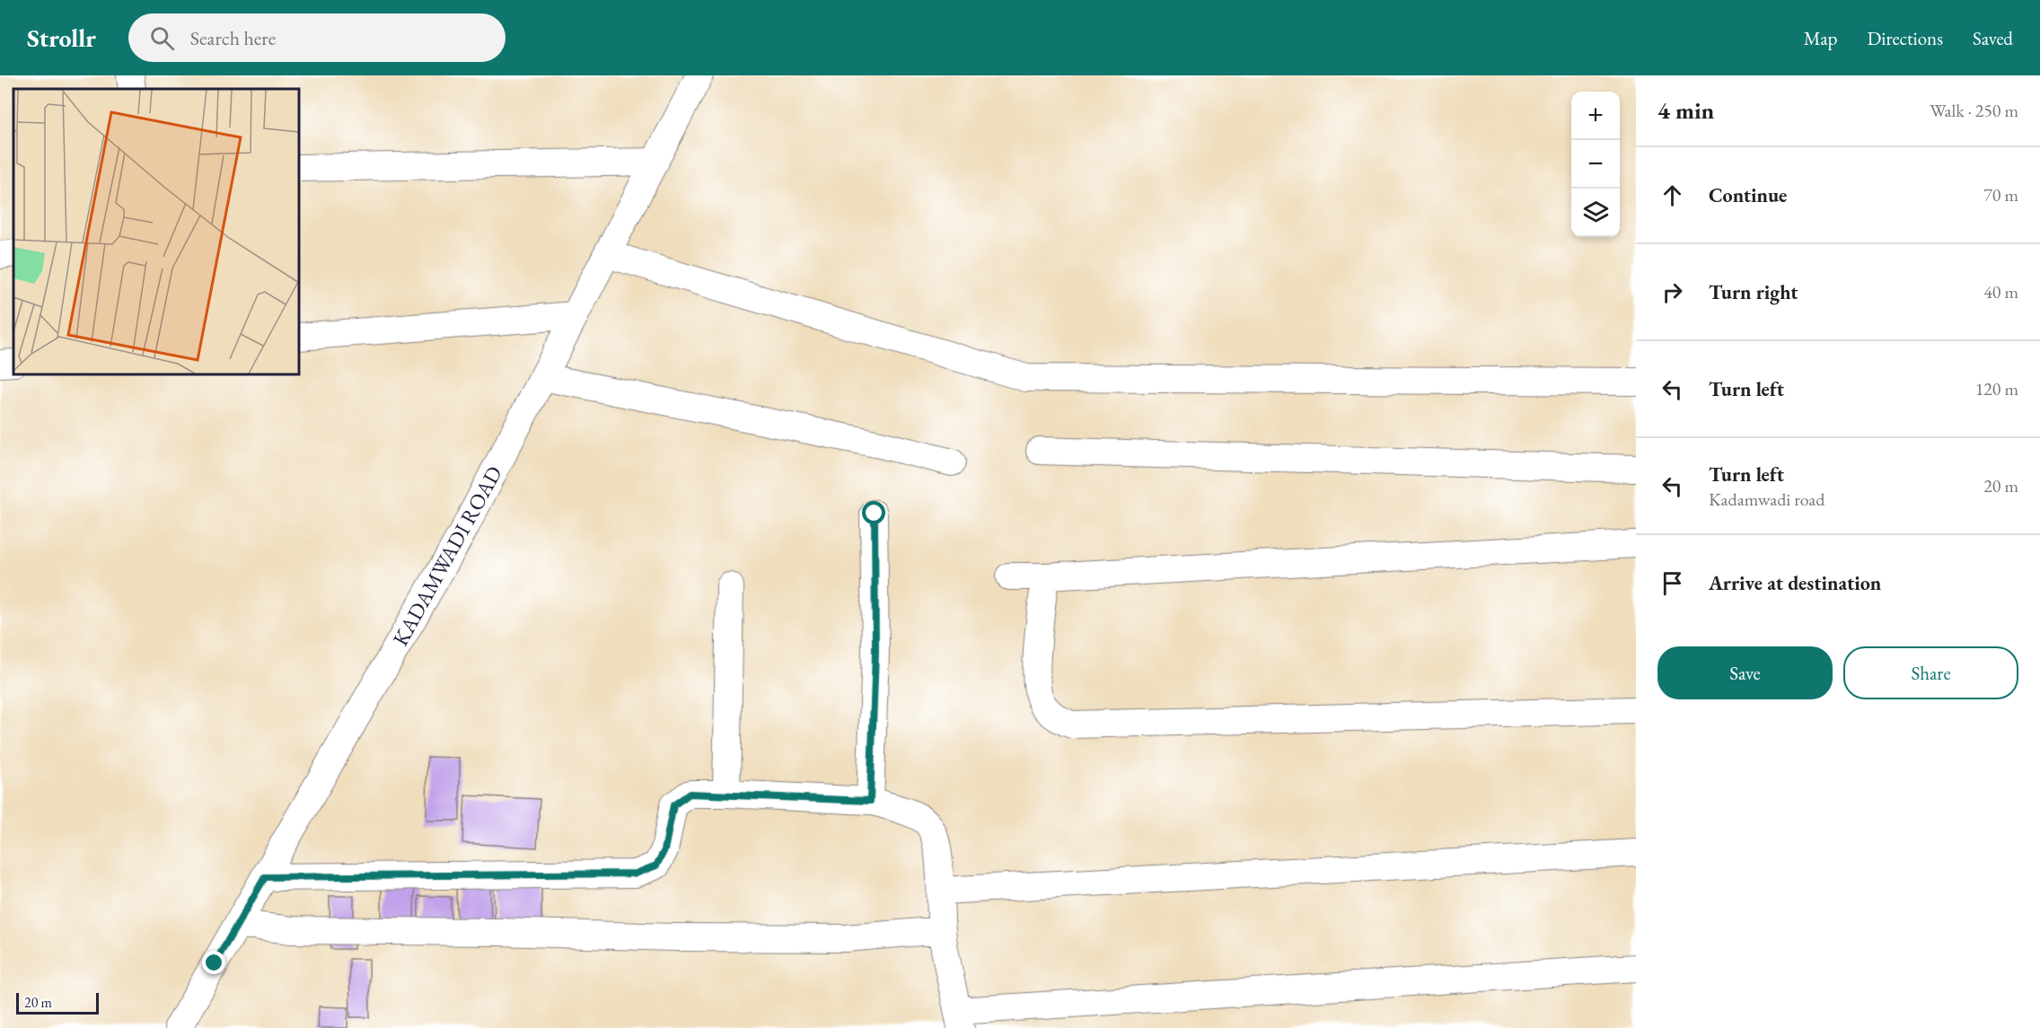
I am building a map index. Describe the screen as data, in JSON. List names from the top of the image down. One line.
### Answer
{"streets":{"street":["KADAMWADI ROAD"]},"scale_bar":"20 m","page":{"header":"Strollr","search":"Search here","nav":["Map","Directions","Saved"],"heading":["4 min","Walk · 250 m"],"map_buttons":["+","−"],"list":[["Continue","70 m"],["Turn right","40 m"],["Turn left","120 m"],["Turn left","Kadamwadi road","20 m"],"Arrive at destination"],"buttons":["Save","Share"],"scale":"20 m"}}
